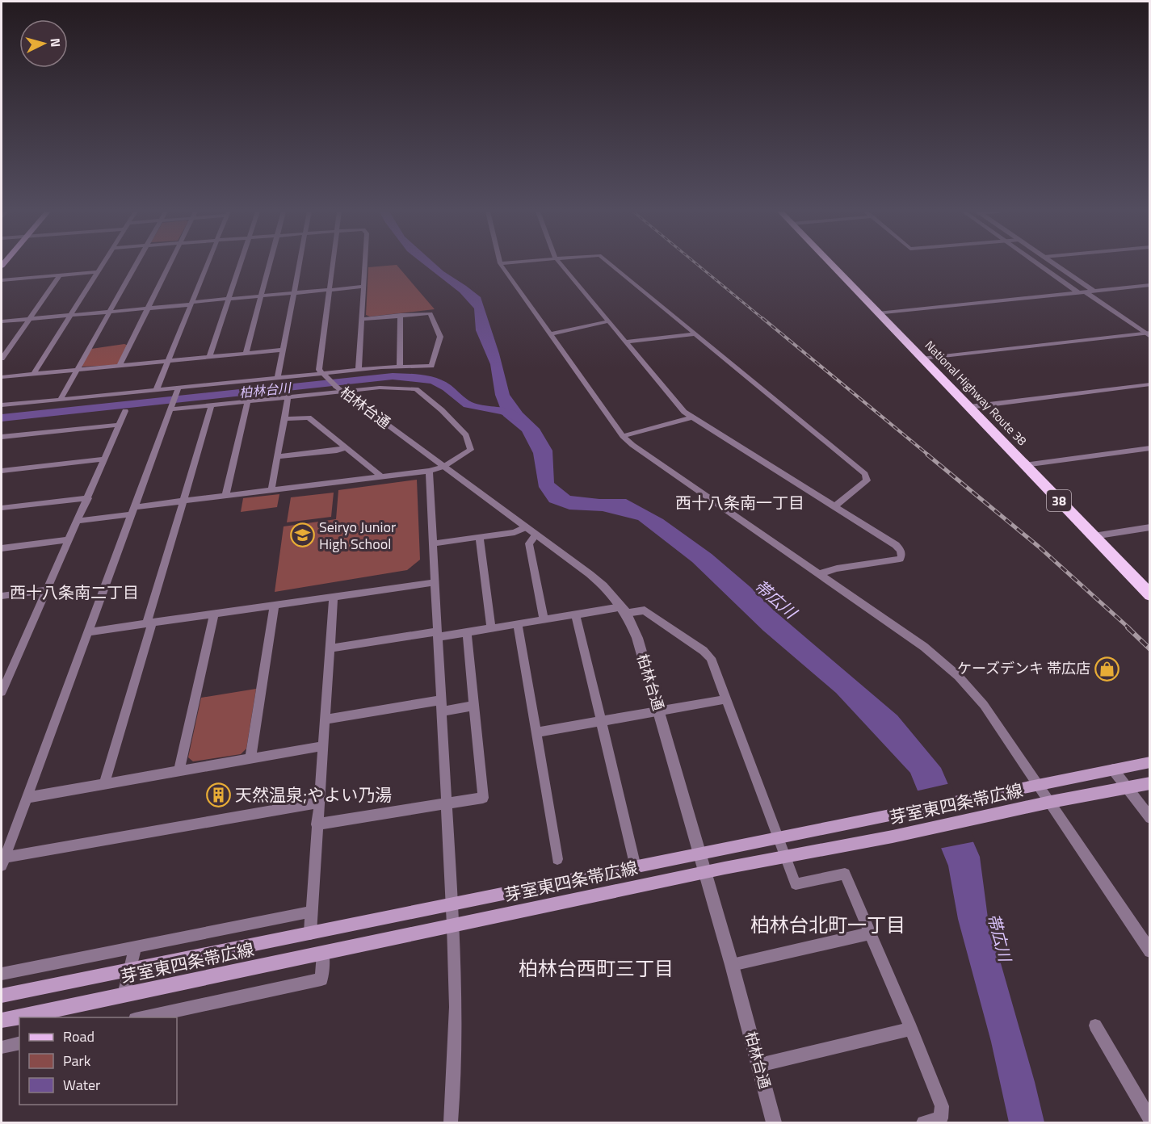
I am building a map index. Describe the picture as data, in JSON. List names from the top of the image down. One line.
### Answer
{"streets":{"highway":["National Highway Route 38","38"],"main road":["芽室東四条帯広線"],"street":["柏林台通"]},"crossings":[["柏林台通","芽室東四条帯広線"]],"districts":["西十八条南一丁目","西十八条南二丁目","柏林台北町一丁目","柏林台西町三丁目"],"water":["柏林台川","帯広川"],"places":{"school or university":["Seiryo Junior High School"],"shop":["ケーズデンキ 帯広店"],"building":["天然温泉;やよい乃湯"]},"legend":["Road","Park","Water"],"north":"right"}
